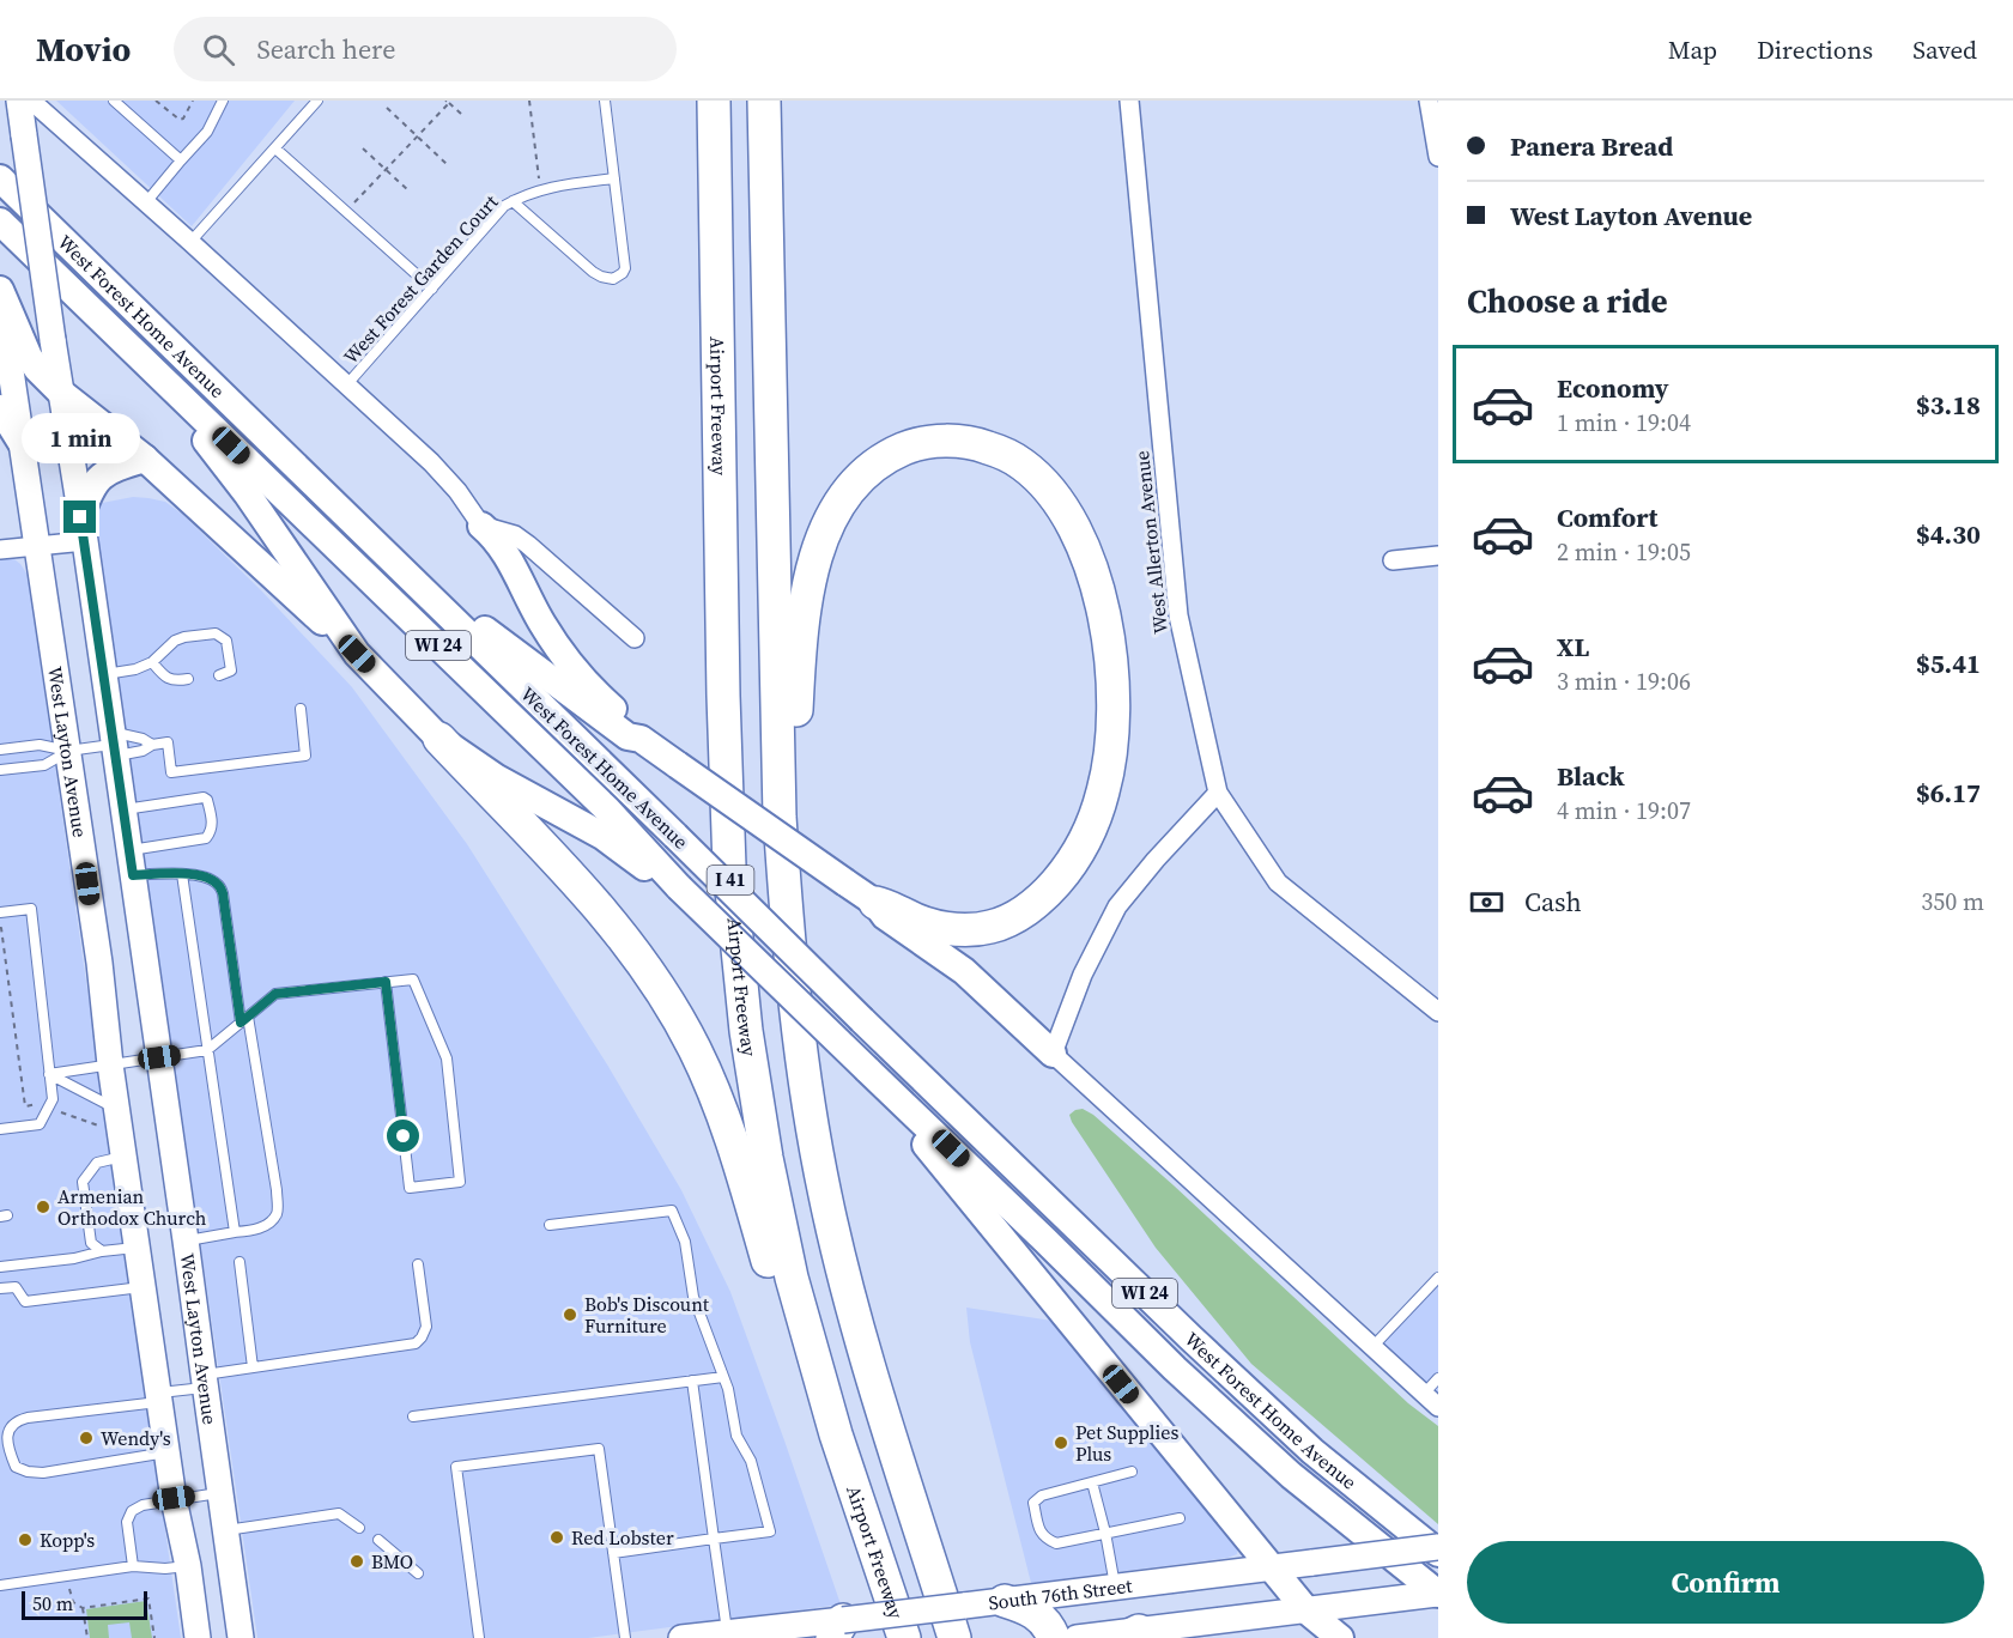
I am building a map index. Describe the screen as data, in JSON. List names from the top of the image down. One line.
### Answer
{"streets":{"highway":["Airport Freeway","I 41"],"main road":["West Forest Home Avenue","WI 24","West Layton Avenue","South 76th Street"],"street":["West Allerton Avenue"],"lane":["West Forest Garden Court"]},"places":["Armenian Orthodox Church","Bob's Discount Furniture","Wendy's","Pet Supplies Plus","Red Lobster","Kopp's","BMO"],"scale_bar":"50 m","page":{"header":"Movio","search":"Search here","nav":["Map","Directions","Saved"],"banner":["Panera Bread","West Layton Avenue"],"heading":"Choose a ride","list":[{"name":"Economy","note":"1 min · 19:04","value":"$3.18"},{"name":"Comfort","note":"2 min · 19:05","value":"$4.30"},{"name":"XL","note":"3 min · 19:06","value":"$5.41"},{"name":"Black","note":"4 min · 19:07","value":"$6.17"}],"bubble":"1 min","pay":["Cash","350 m"],"buttons":"Confirm","scale":"50 m"}}
